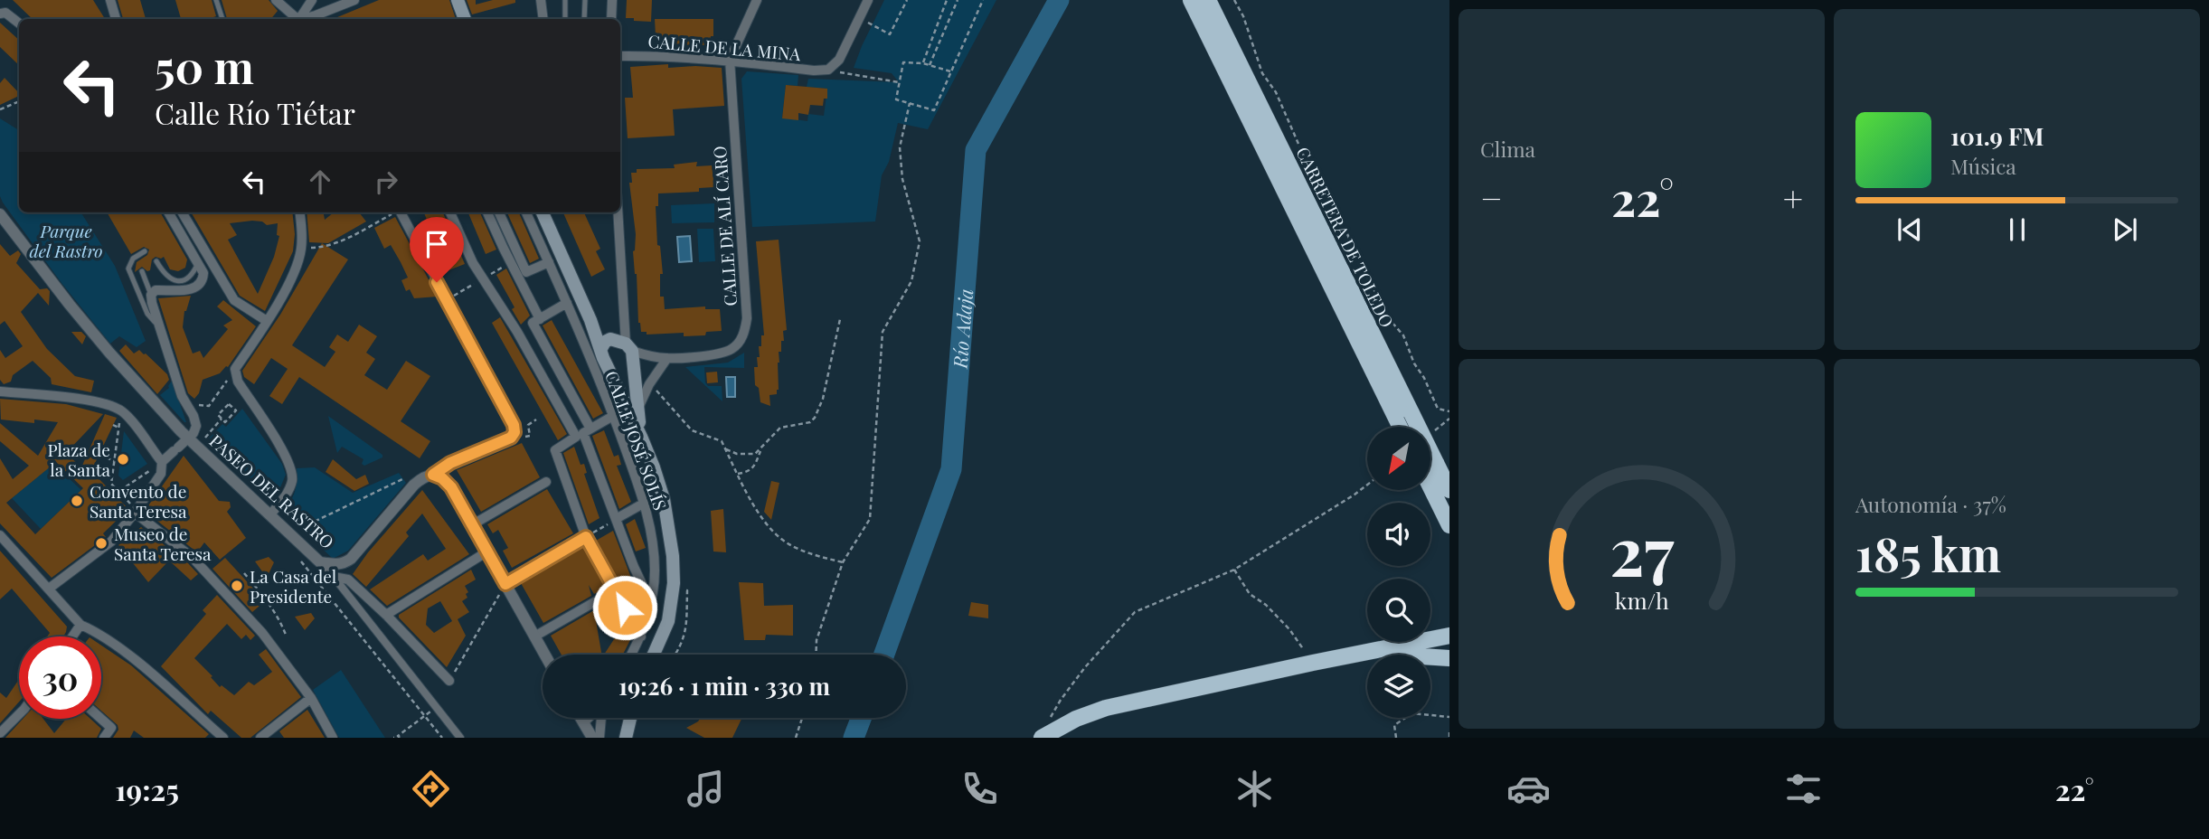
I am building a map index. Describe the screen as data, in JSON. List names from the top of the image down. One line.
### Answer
{"streets":{"highway":["CARRETERA DE TOLEDO"],"street":["CALLE DE LA MINA","CALLE DE ALÍ CARO","CALLE JOSÉ SOLÍS","PASEO DEL RASTRO"]},"crossings":[["CALLE DE LA MINA","CALLE DE ALÍ CARO"]],"water":["Río Adaja"],"parks":["Parque del Rastro"],"places":["Plaza de la Santa","Convento de Santa Teresa","Museo de Santa Teresa","La Casa del Presidente"],"north":"bottom left","page":{"tile":["Clima",["Autonomía · 37%","185 km"]],"turn":["50 m","Calle Río Tiétar"],"song":["101.9 FM","Música"],"heat":["−","22°","+"],"limit":"30","trip":"19:26 · 1 min · 330 m","tabs":["19:25","22°"],"gauge":["27","km/h"]}}
